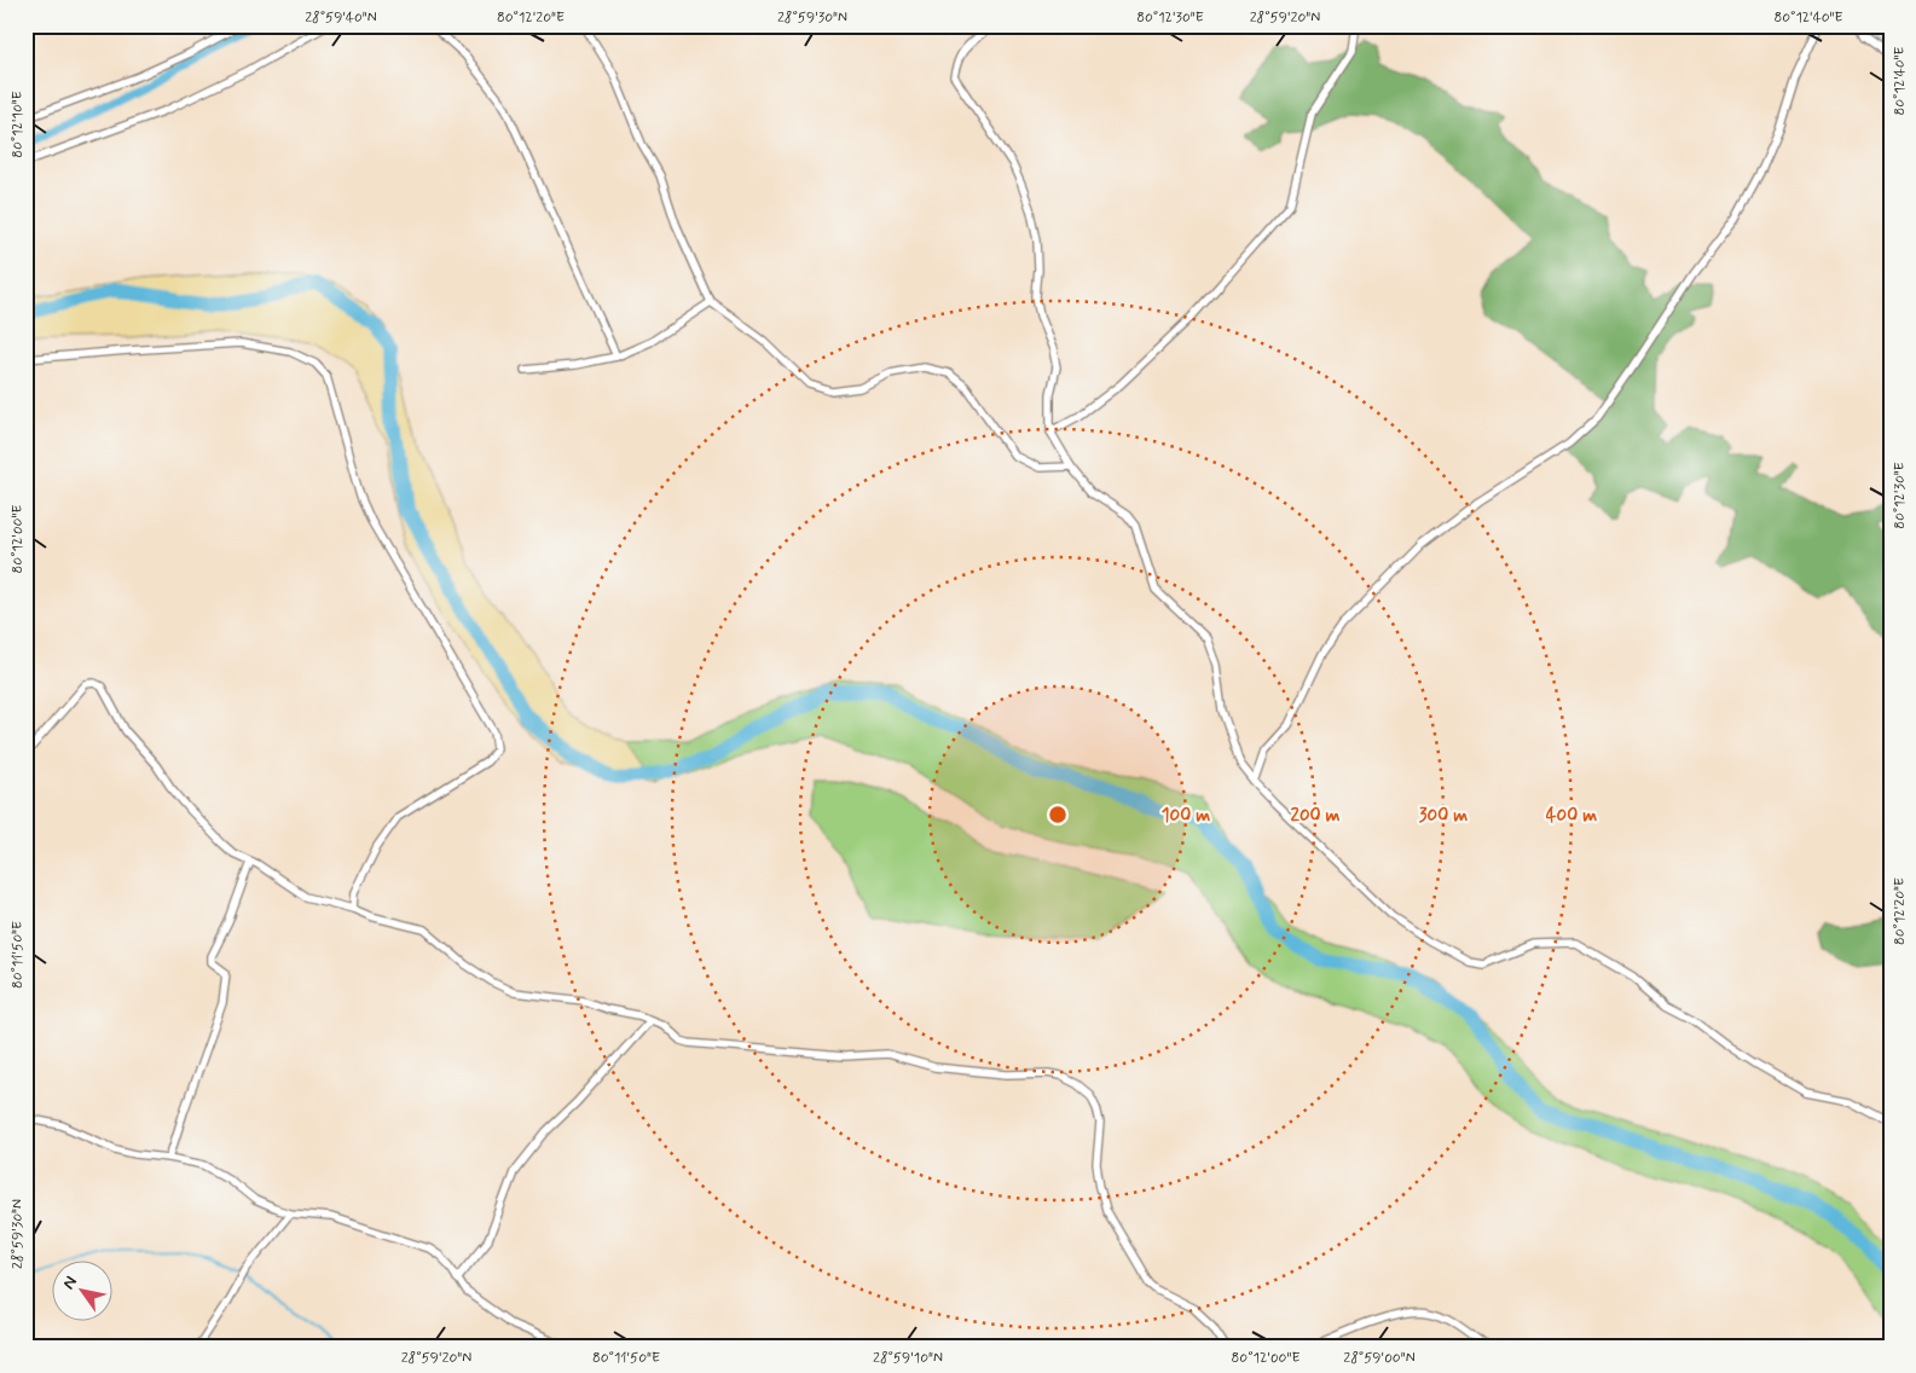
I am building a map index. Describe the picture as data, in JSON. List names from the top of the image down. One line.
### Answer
{"north":"top left","coordinates":["28°59'40\"N","80°12'20\"E","28°59'30\"N","80°12'30\"E","28°59'20\"N","80°12'40\"E","80°12'10\"E","80°12'00\"E","80°11'50\"E","28°59'10\"N","28°59'00\"N"],"rings":["100 m","200 m","300 m","400 m"]}
